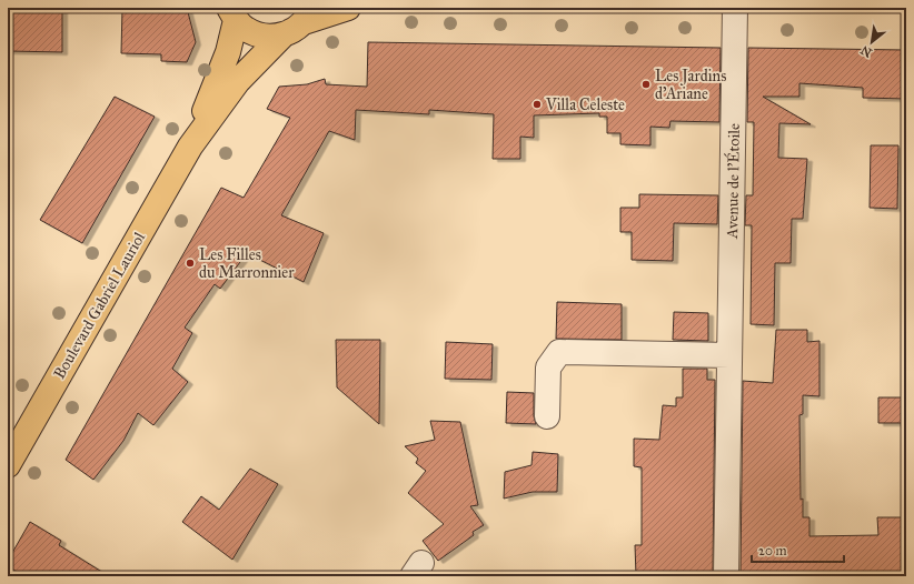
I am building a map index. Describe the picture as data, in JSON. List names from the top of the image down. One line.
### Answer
{"streets":{"main road":["Boulevard Gabriel Lauriol"],"street":["Avenue de l'Étoile"]},"places":["Les Jardins d'Ariane","Villa Celeste","Les Filles du Marronnier"],"scale_bar":"20 m","north":"bottom left"}
